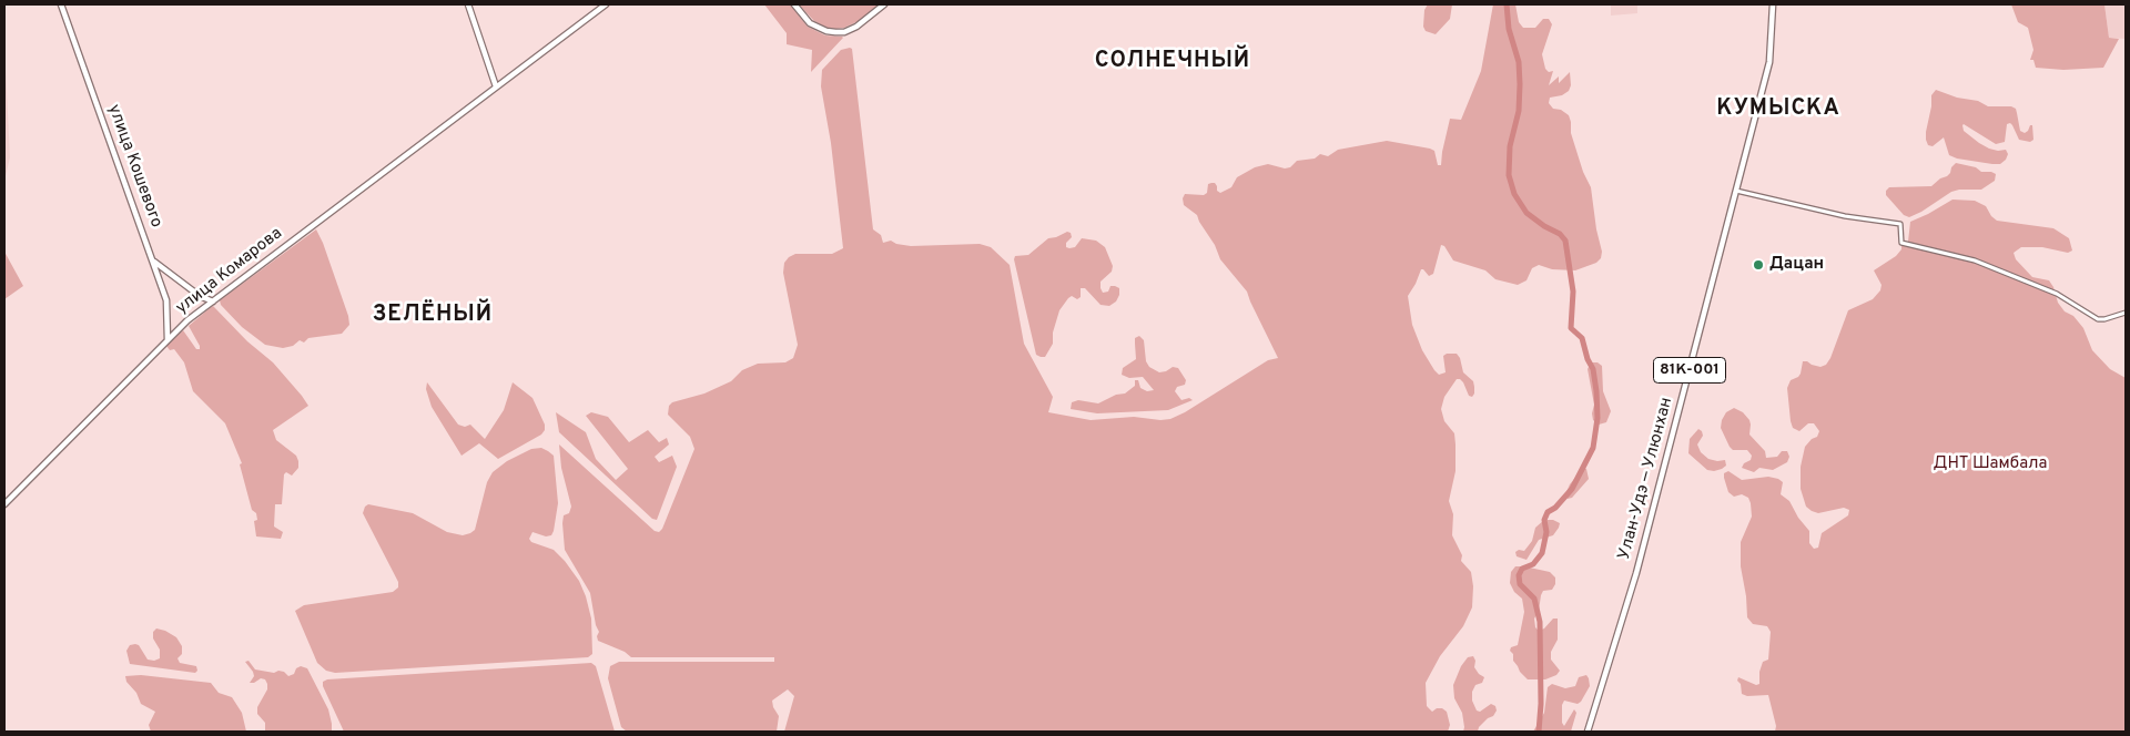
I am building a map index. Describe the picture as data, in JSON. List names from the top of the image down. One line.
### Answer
{"streets":{"main road":["улица Кошевого","улица Комарова","81К-001","Улан-Удэ — Улюнхан"]},"crossings":[["улица Кошевого","улица Комарова"]],"districts":["СОЛНЕЧНЫЙ","КУМЫСКА","ЗЕЛЁНЫЙ"],"parks":["ДНТ Шамбала"],"places":["Дацан"]}
